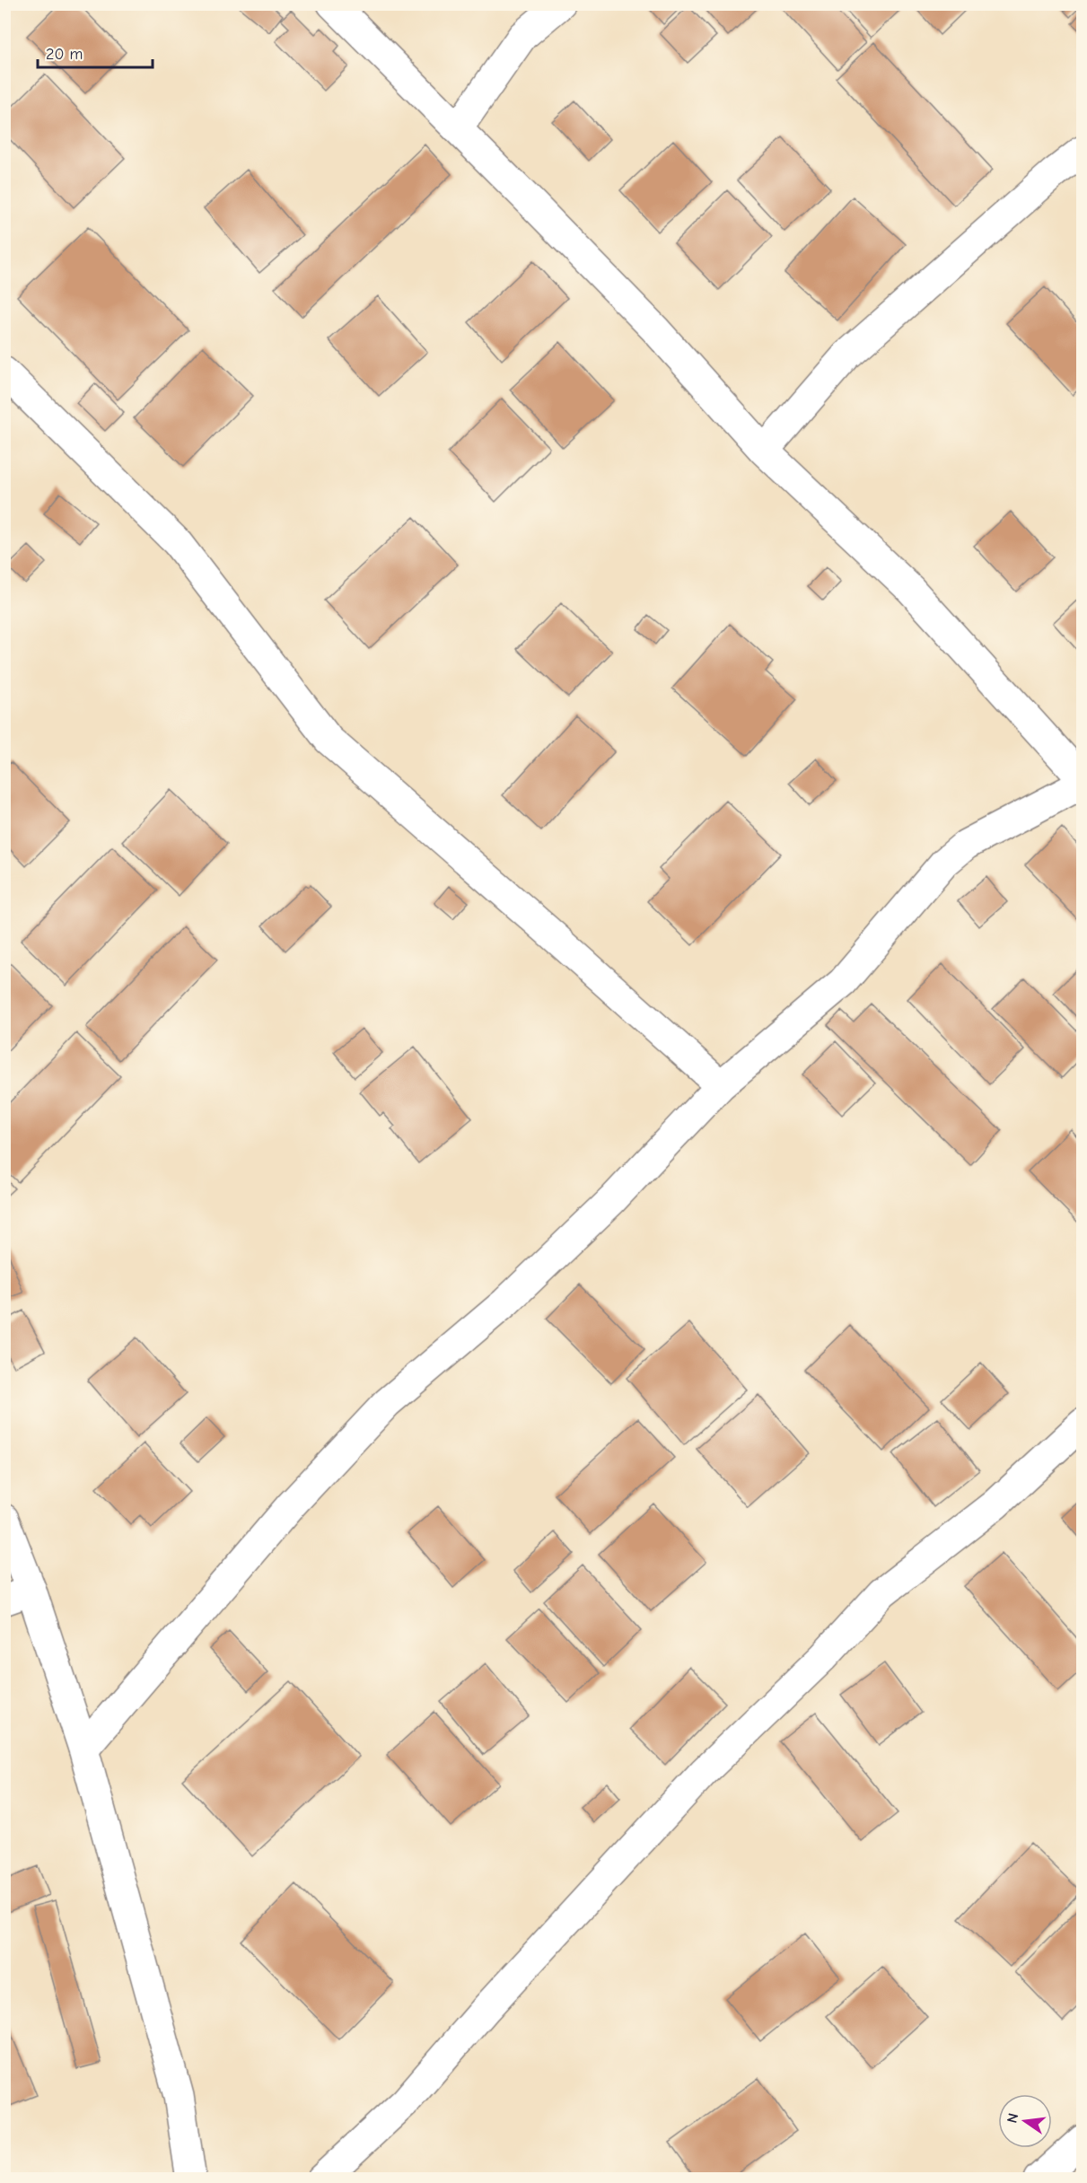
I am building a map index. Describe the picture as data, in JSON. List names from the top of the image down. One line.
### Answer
{"scale_bar":"20 m","north":"left"}
